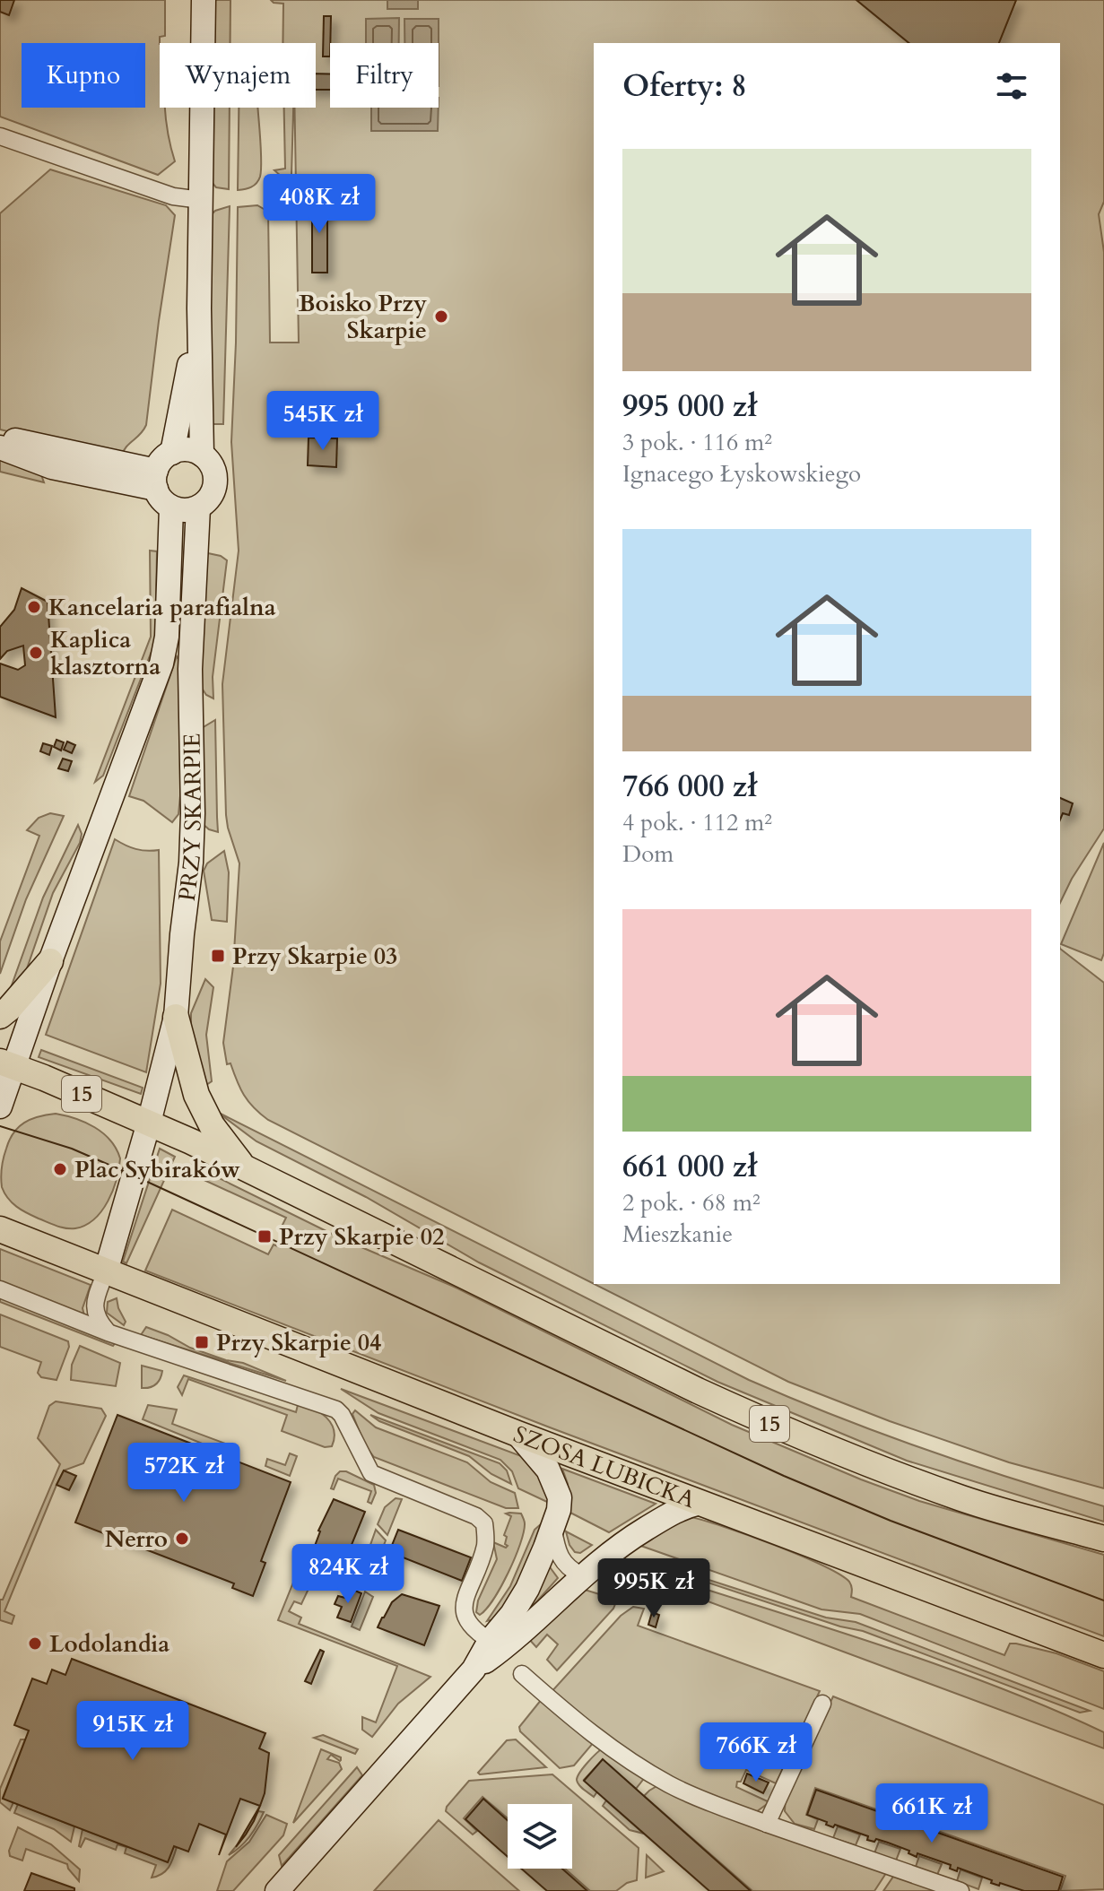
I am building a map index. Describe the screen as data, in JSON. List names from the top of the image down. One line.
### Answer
{"streets":{"main road":["15","SZOSA LUBICKA"],"street":["PRZY SKARPIE"]},"crossings":[["PRZY SKARPIE","15"]],"places":{"other":["Boisko Przy Skarpie","Kancelaria parafialna","Kaplica klasztorna","Plac Sybiraków","Nerro","Lodolandia"],"transit":["Przy Skarpie 03","Przy Skarpie 02","Przy Skarpie 04"]},"page":{"chip":["Kupno","Wynajem","Filtry"],"heading":"Oferty: 8","list":[{"name":"995 000 zł","note":"3 pok. · 116 m² · Ignacego Łyskowskiego"},{"name":"766 000 zł","note":"4 pok. · 112 m² · Dom"},{"name":"661 000 zł","note":"2 pok. · 68 m² · Mieszkanie"}],"price":["408K zł","545K zł","572K zł","824K zł","995K zł","915K zł","766K zł","661K zł"]}}
